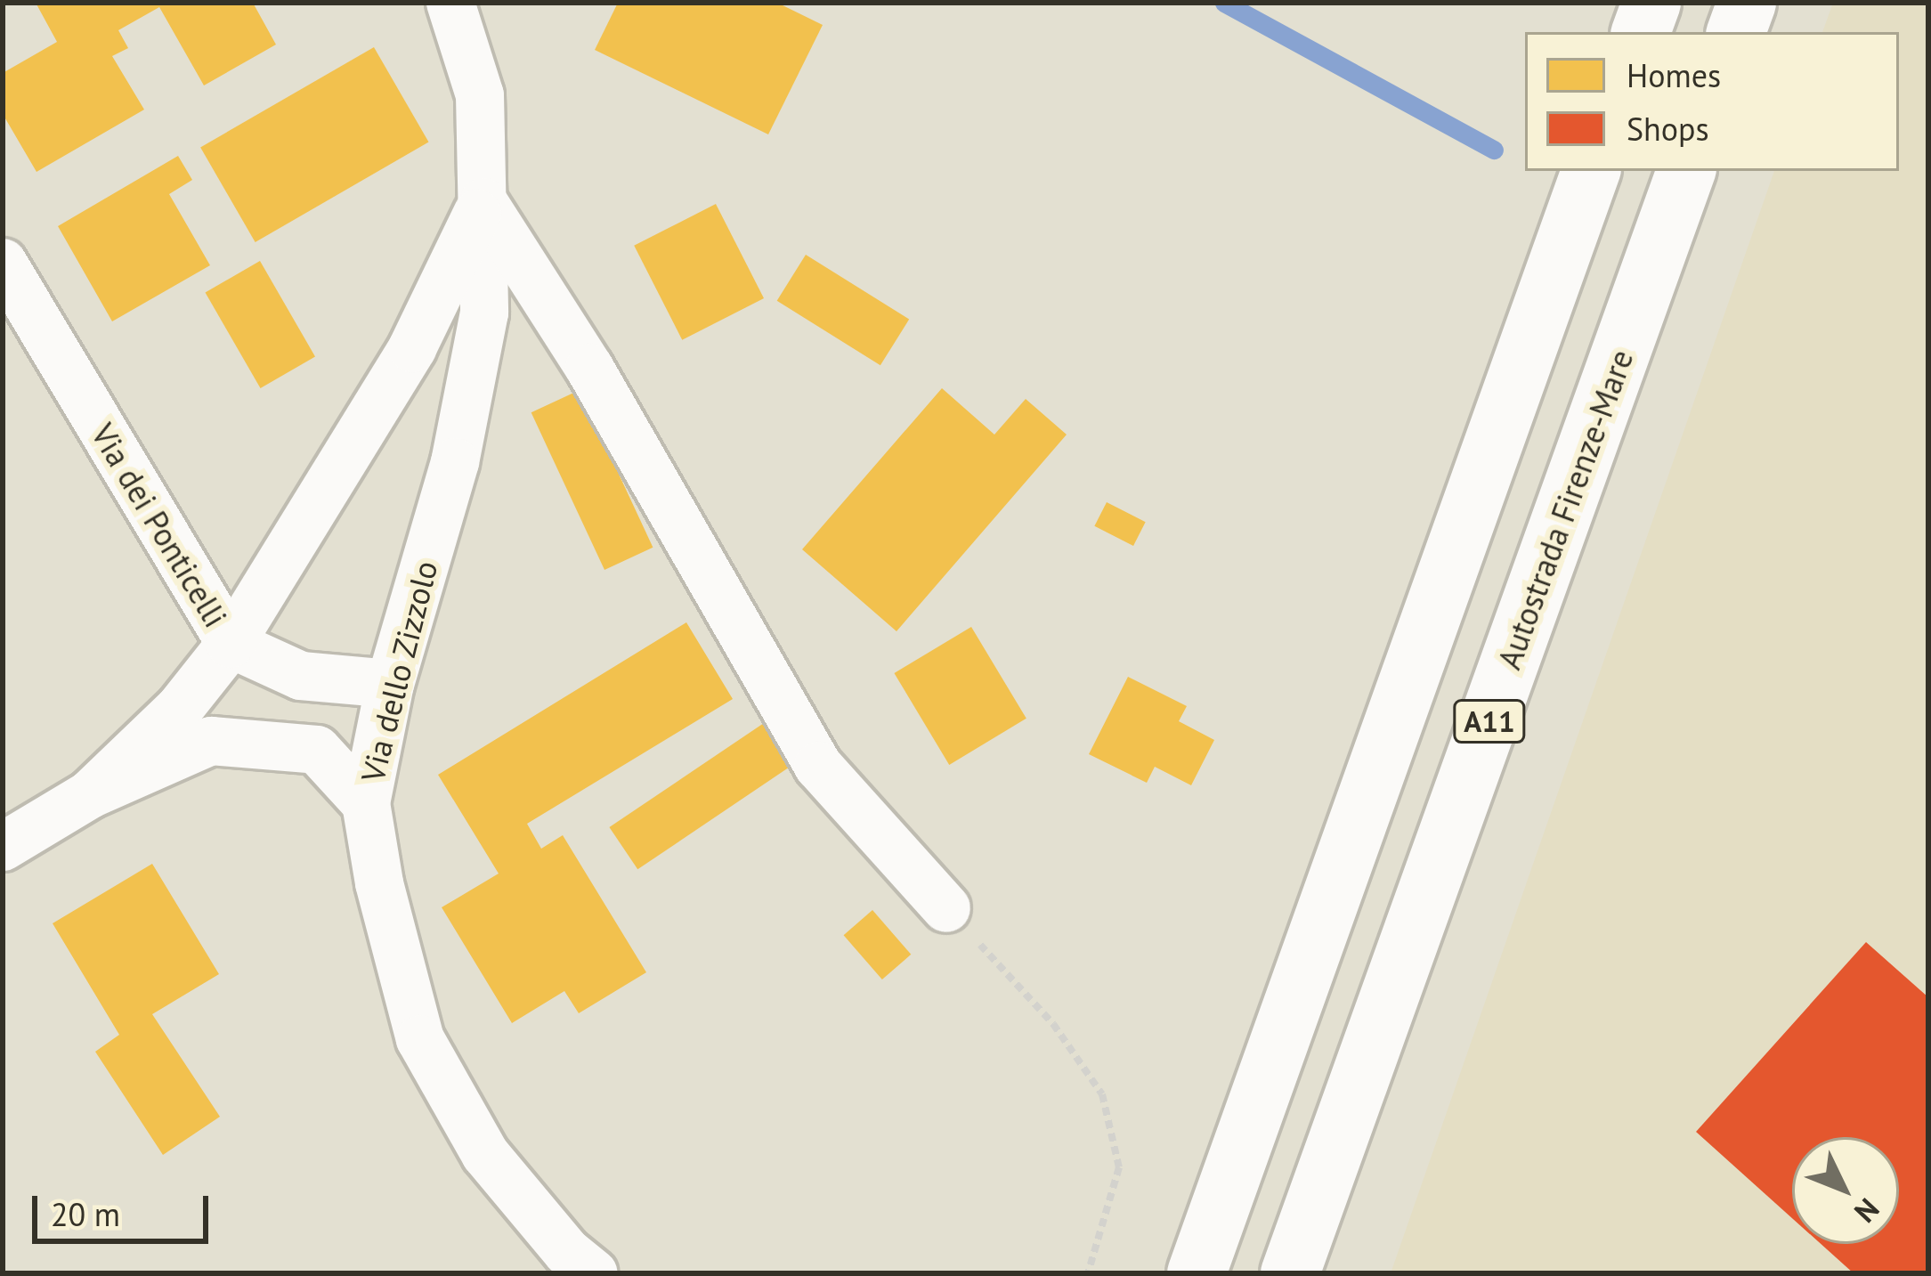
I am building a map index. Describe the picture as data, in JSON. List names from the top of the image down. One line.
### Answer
{"streets":{"highway":["Autostrada Firenze-Mare","A11"],"street":["Via dei Ponticelli","Via dello Zizzolo"]},"crossings":[["Via dei Ponticelli","Via dello Zizzolo"]],"legend":["Homes","Shops"],"scale_bar":"20 m","north":"bottom right"}
